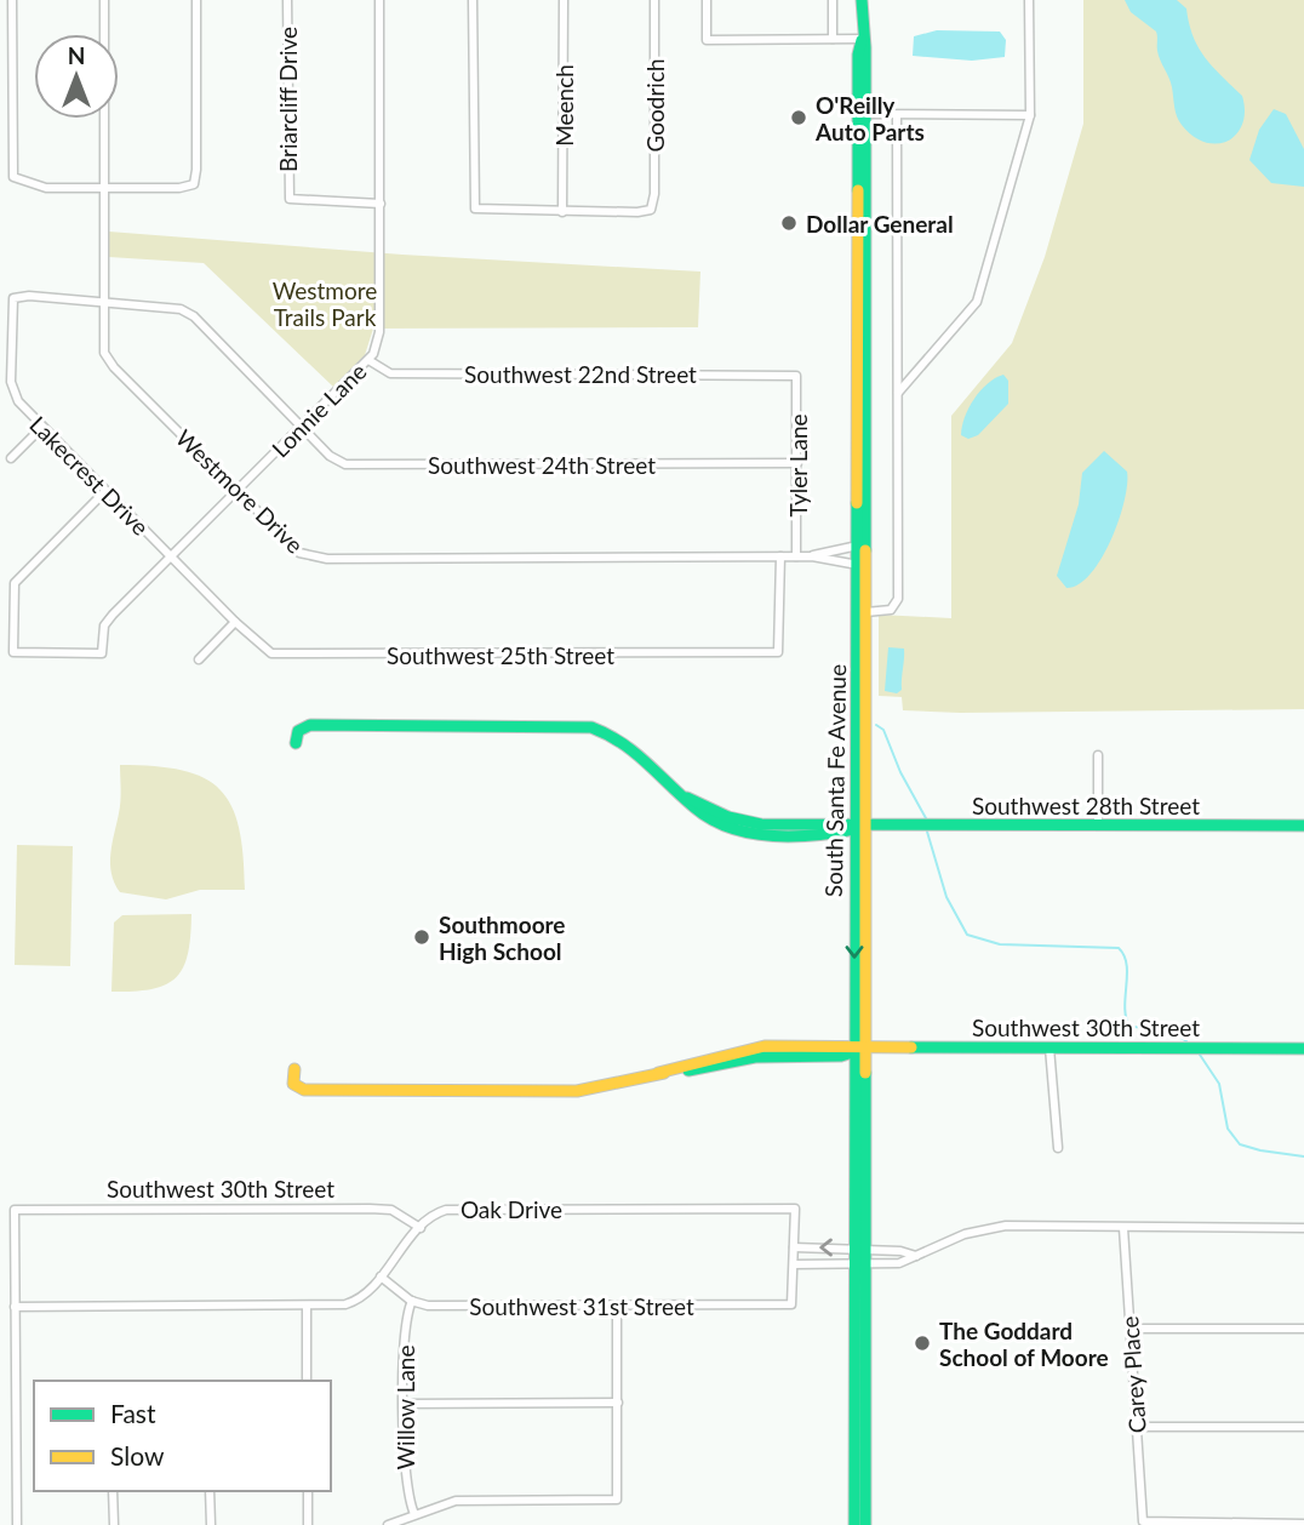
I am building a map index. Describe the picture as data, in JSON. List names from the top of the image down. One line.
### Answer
{"streets":{"main road":["South Santa Fe Avenue","Southwest 28th Street","Southwest 30th Street"],"street":["Briarcliff Drive","Meench","Goodrich","Southwest 22nd Street","Lonnie Lane","Southwest 24th Street","Tyler Lane","Lakecrest Drive","Westmore Drive","Southwest 25th Street","Oak Drive","Southwest 31st Street","Carey Place","Willow Lane"]},"crossings":[["Briarcliff Drive","Lonnie Lane"],["Meench","Goodrich"],["Southwest 22nd Street","Lonnie Lane"],["Southwest 22nd Street","Tyler Lane"],["Lonnie Lane","Southwest 24th Street"],["Lonnie Lane","Lakecrest Drive"],["Lonnie Lane","Westmore Drive"],["Southwest 24th Street","Tyler Lane"],["Southwest 24th Street","Lakecrest Drive"],["Southwest 24th Street","Westmore Drive"],["Tyler Lane","Westmore Drive"],["Lakecrest Drive","Southwest 25th Street"],["Westmore Drive","Southwest 25th Street"],["Westmore Drive","South Santa Fe Avenue"],["South Santa Fe Avenue","Southwest 28th Street"],["South Santa Fe Avenue","Southwest 30th Street"],["Southwest 30th Street","Oak Drive"],["Oak Drive","Southwest 31st Street"],["Southwest 31st Street","Willow Lane"]],"parks":["Westmore Trails Park"],"places":["O'Reilly Auto Parts","Dollar General","Southmoore High School","The Goddard School of Moore"],"legend":["Fast","Slow"],"north":"top"}
